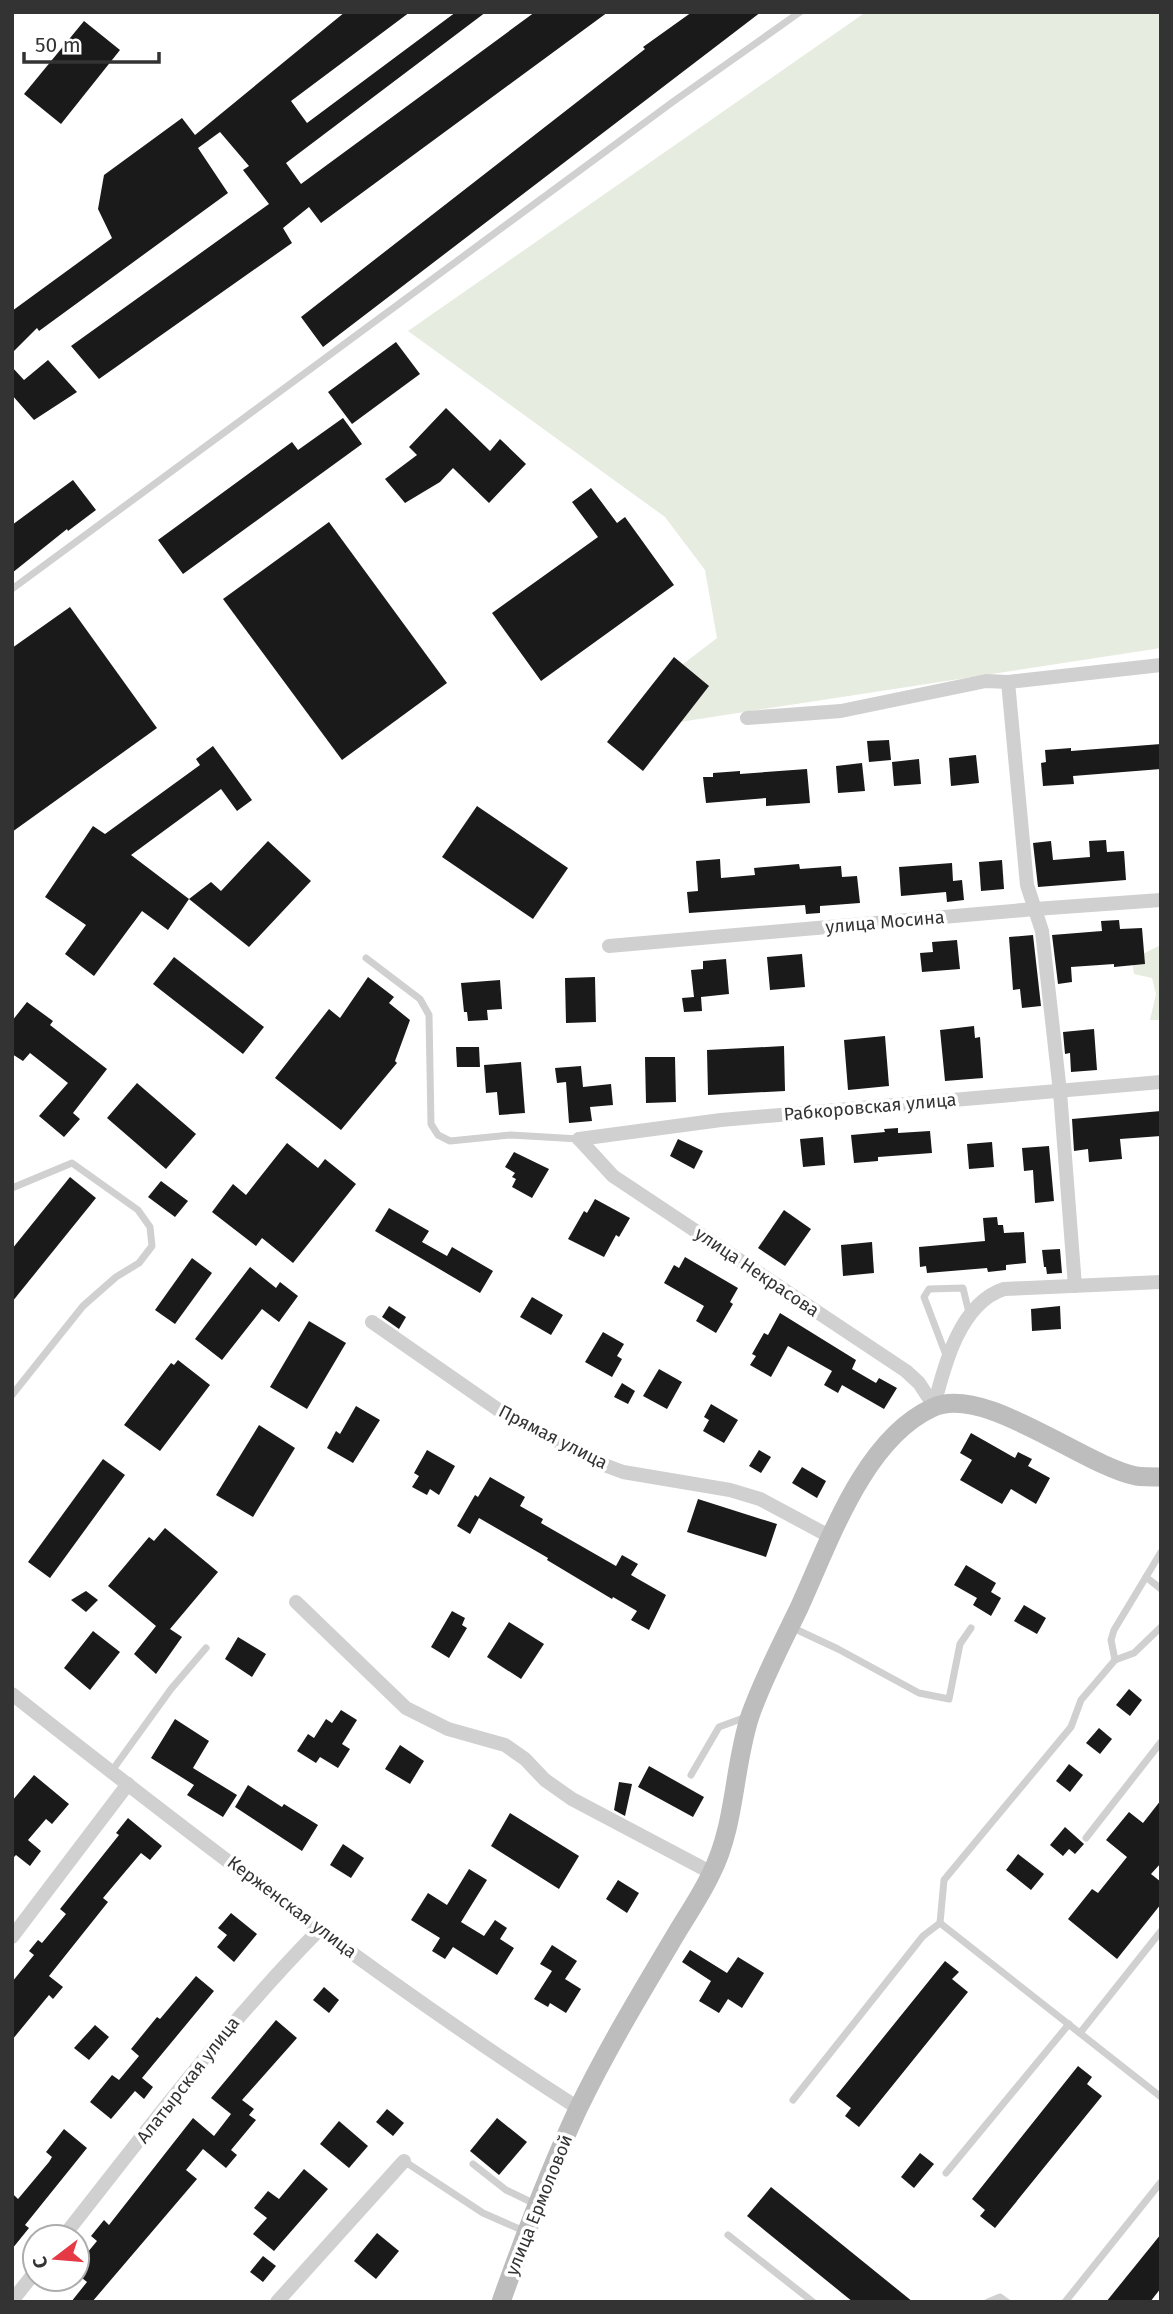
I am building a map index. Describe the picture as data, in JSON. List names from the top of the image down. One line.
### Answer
{"streets":{"street":["улица Мосина","Рабкоровская улица","улица Некрасова","Прямая улица","Керженская улица","Алатырская улица","улица Ермоловой"]},"crossings":[["Рабкоровская улица","улица Некрасова"],["улица Некрасова","улица Ермоловой"],["Прямая улица","улица Ермоловой"],["Керженская улица","Алатырская улица"],["Керженская улица","улица Ермоловой"]],"scale_bar":"50 m","north":"left"}
